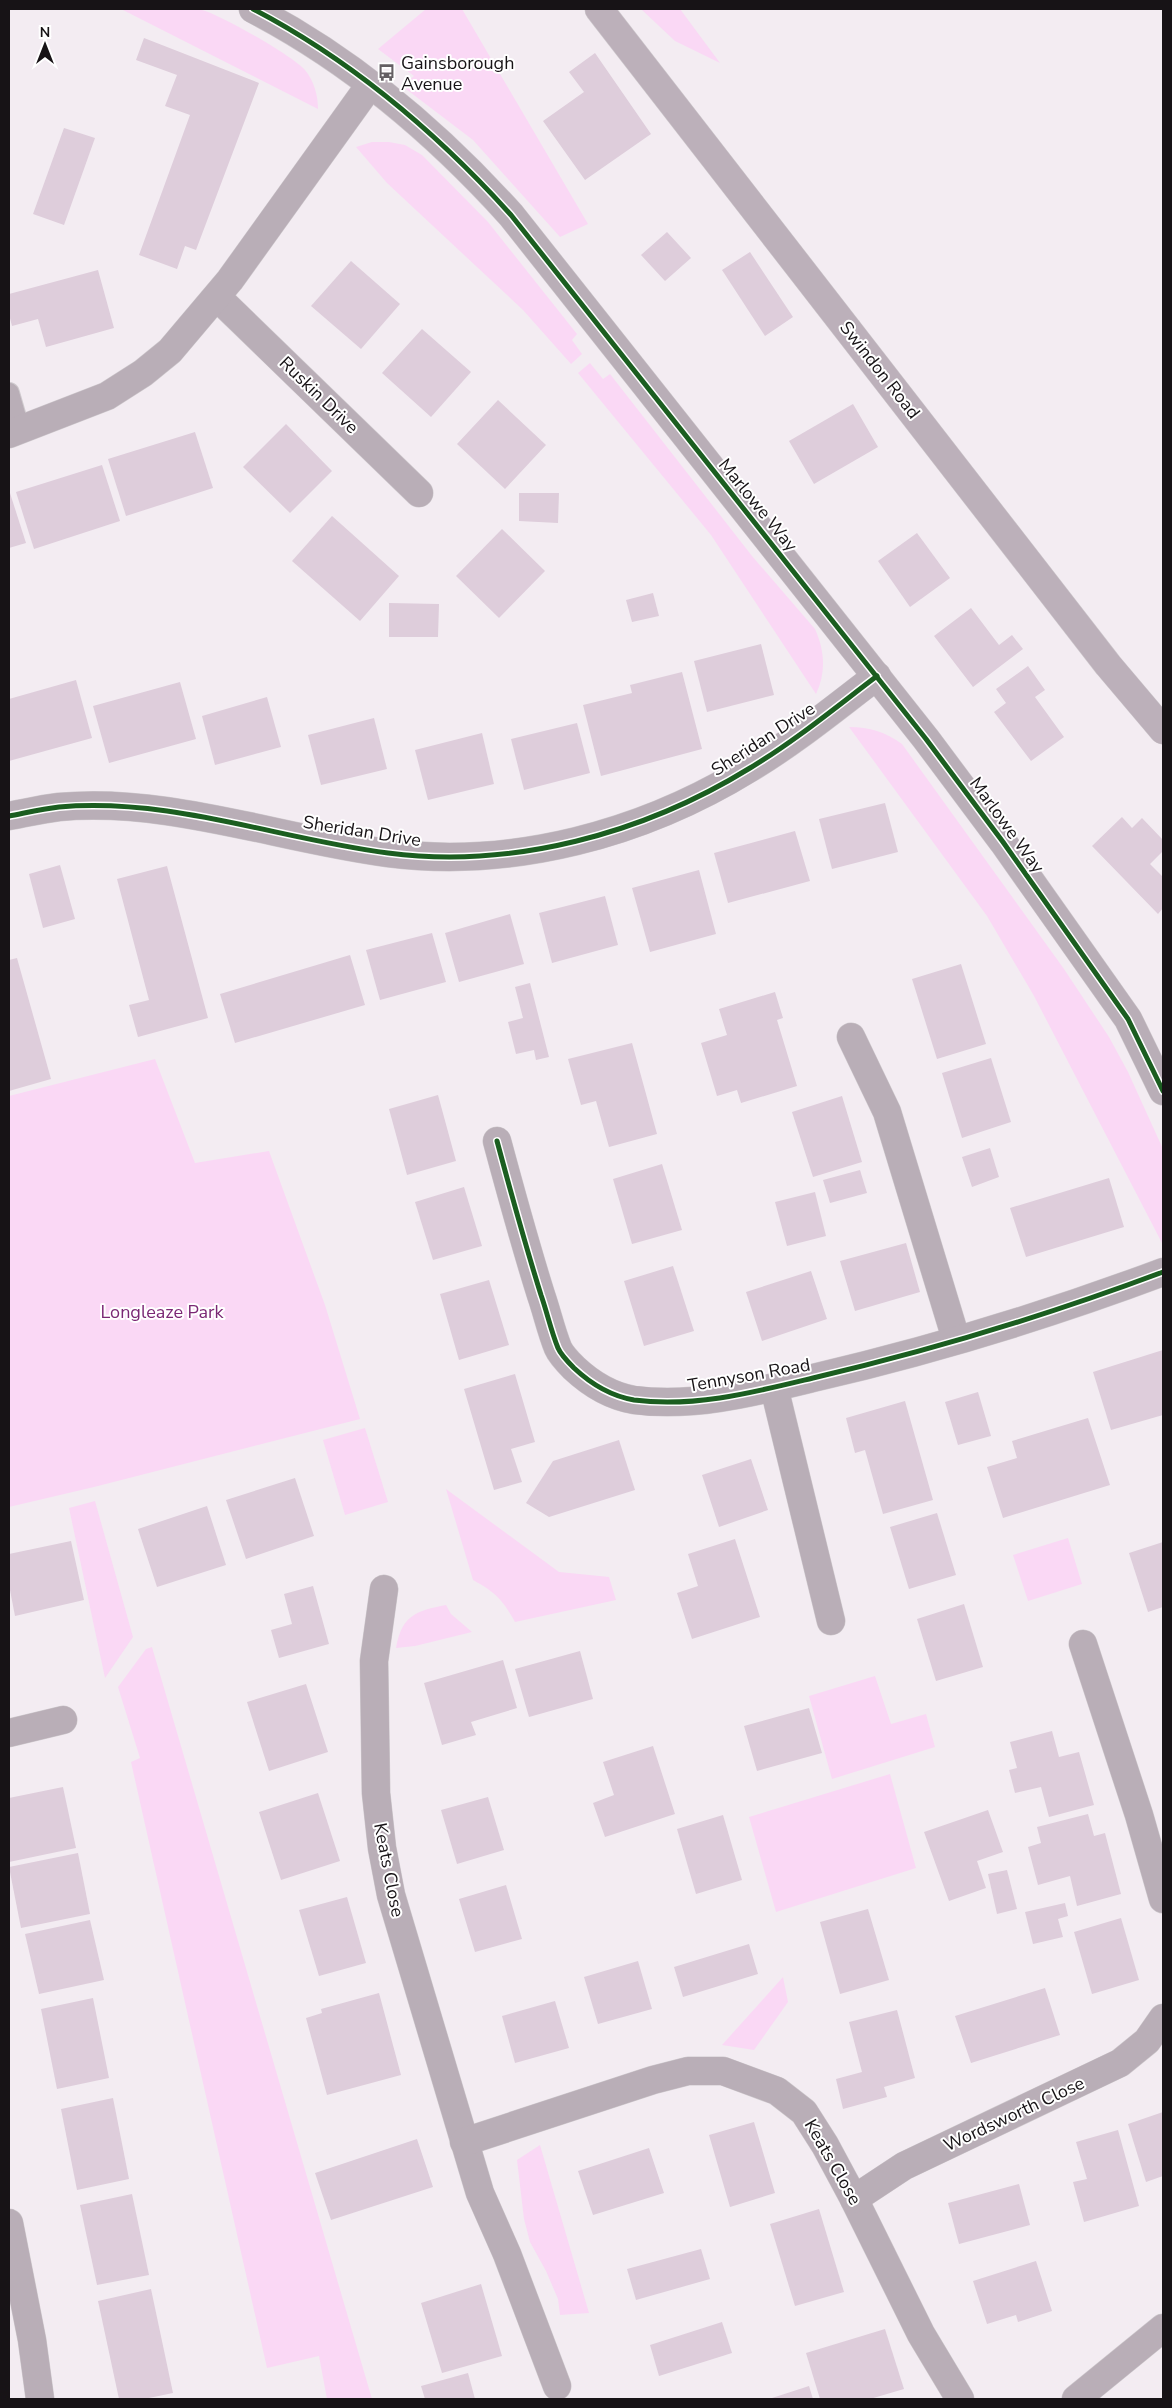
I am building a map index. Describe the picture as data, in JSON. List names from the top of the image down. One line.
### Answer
{"streets":{"main road":["Swindon Road"],"street":["Ruskin Drive","Marlowe Way","Sheridan Drive","Tennyson Road","Keats Close","Wordsworth Close"]},"crossings":[["Marlowe Way","Sheridan Drive"],["Keats Close","Wordsworth Close"]],"parks":["Longleaze Park"],"places":{"bus stop":["Gainsborough Avenue"]},"north":"top"}
